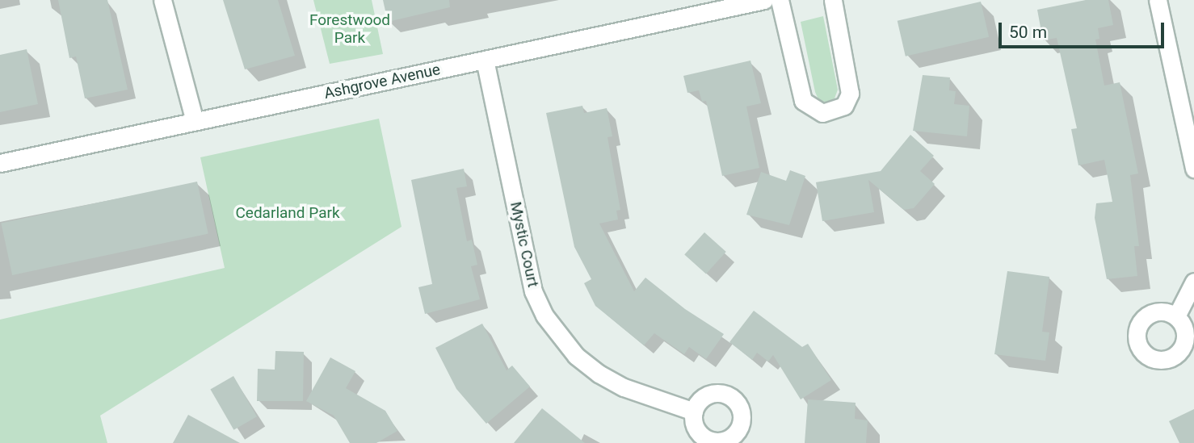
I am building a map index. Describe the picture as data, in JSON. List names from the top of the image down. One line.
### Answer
{"streets":{"street":["Ashgrove Avenue","Mystic Court"]},"crossings":[["Ashgrove Avenue","Mystic Court"]],"parks":["Forestwood Park","Cedarland Park"],"scale_bar":"50 m"}
